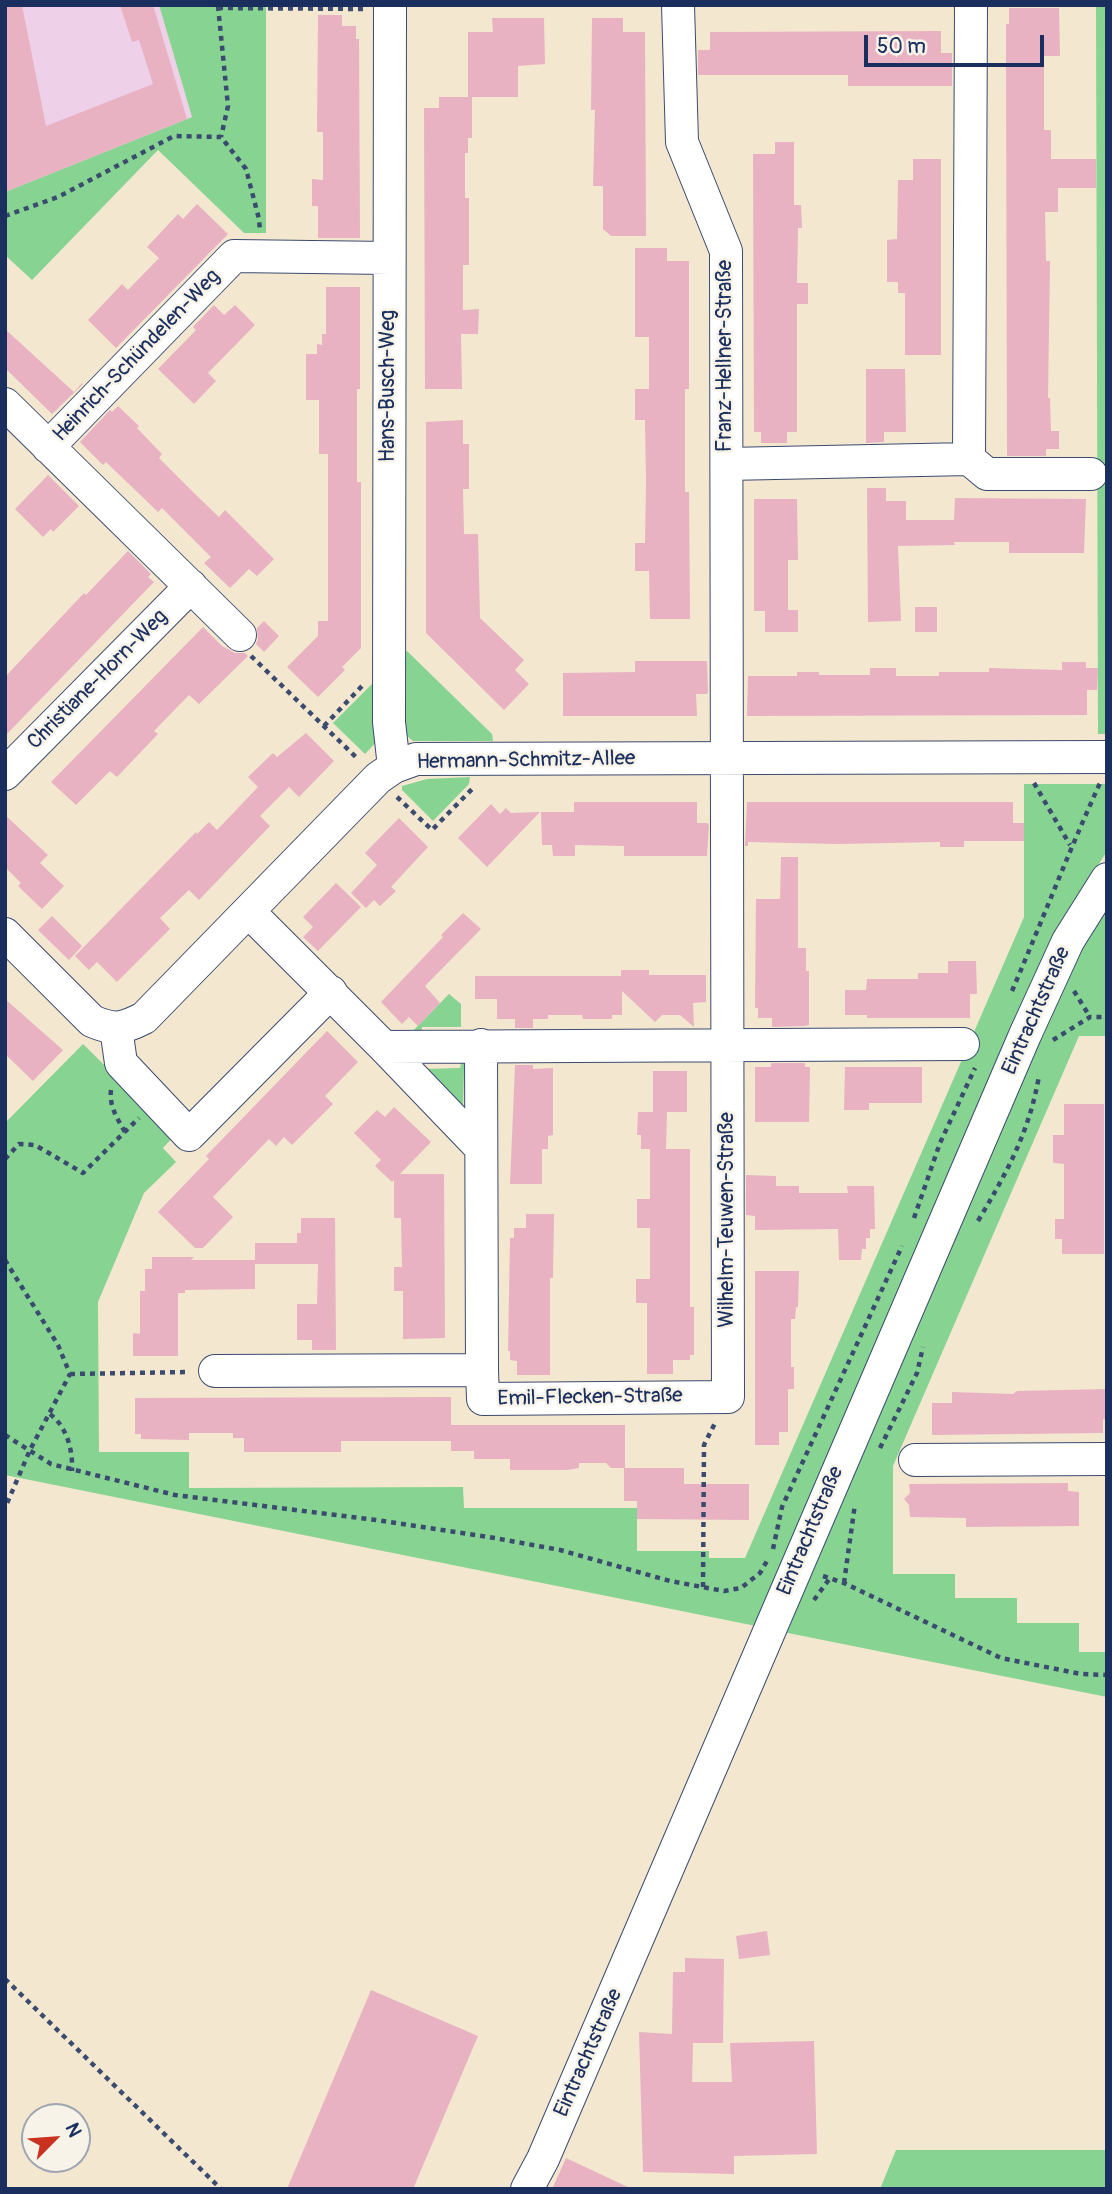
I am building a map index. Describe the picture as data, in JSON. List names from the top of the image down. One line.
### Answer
{"streets":{"street":["Heinrich-Schündelen-Weg","Franz-Hellner-Straße","Hans-Busch-Weg","Christiane-Horn-Weg","Hermann-Schmitz-Allee","Eintrachtstraße","Wilhelm-Teuwen-Straße","Emil-Flecken-Straße"]},"crossings":[["Heinrich-Schündelen-Weg","Hans-Busch-Weg"],["Heinrich-Schündelen-Weg","Christiane-Horn-Weg"],["Franz-Hellner-Straße","Hermann-Schmitz-Allee"],["Franz-Hellner-Straße","Wilhelm-Teuwen-Straße"],["Hans-Busch-Weg","Hermann-Schmitz-Allee"],["Hermann-Schmitz-Allee","Wilhelm-Teuwen-Straße"],["Wilhelm-Teuwen-Straße","Emil-Flecken-Straße"]],"scale_bar":"50 m","north":"top right"}
